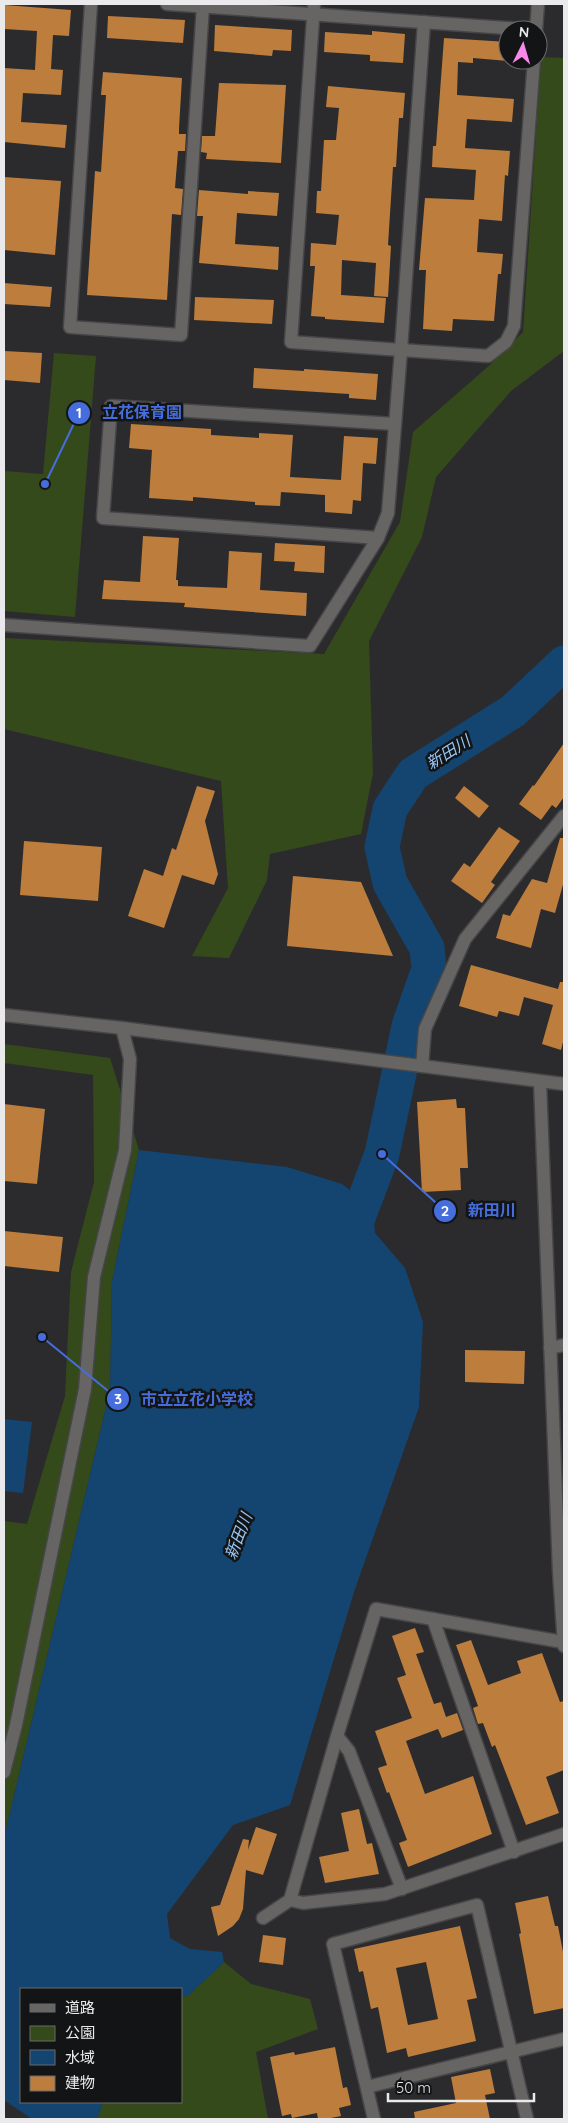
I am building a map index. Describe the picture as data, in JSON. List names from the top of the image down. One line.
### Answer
{"water":["新田川"],"places":["立花保育園","新田川","市立立花小学校"],"legend":["道路","公園","水域","建物"],"scale_bar":"50 m","north":"top"}
